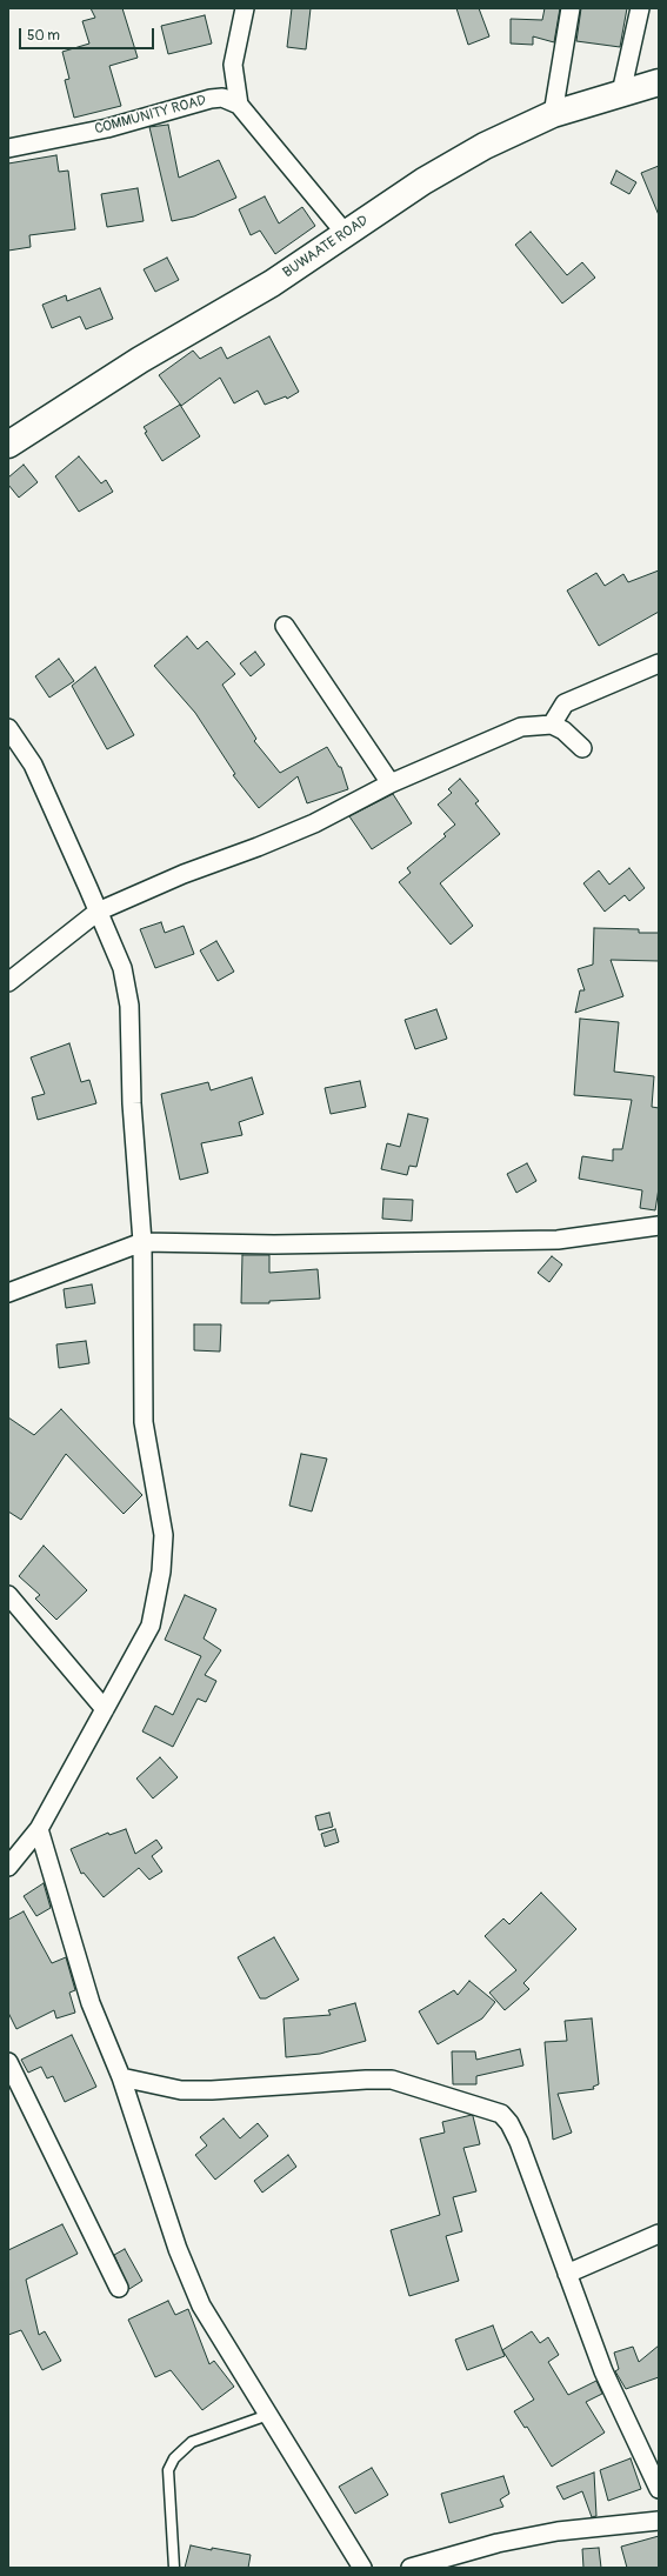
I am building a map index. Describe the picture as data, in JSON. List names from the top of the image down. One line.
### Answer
{"streets":{"street":["COMMUNITY ROAD","BUWAATE ROAD"]},"scale_bar":"50 m"}
